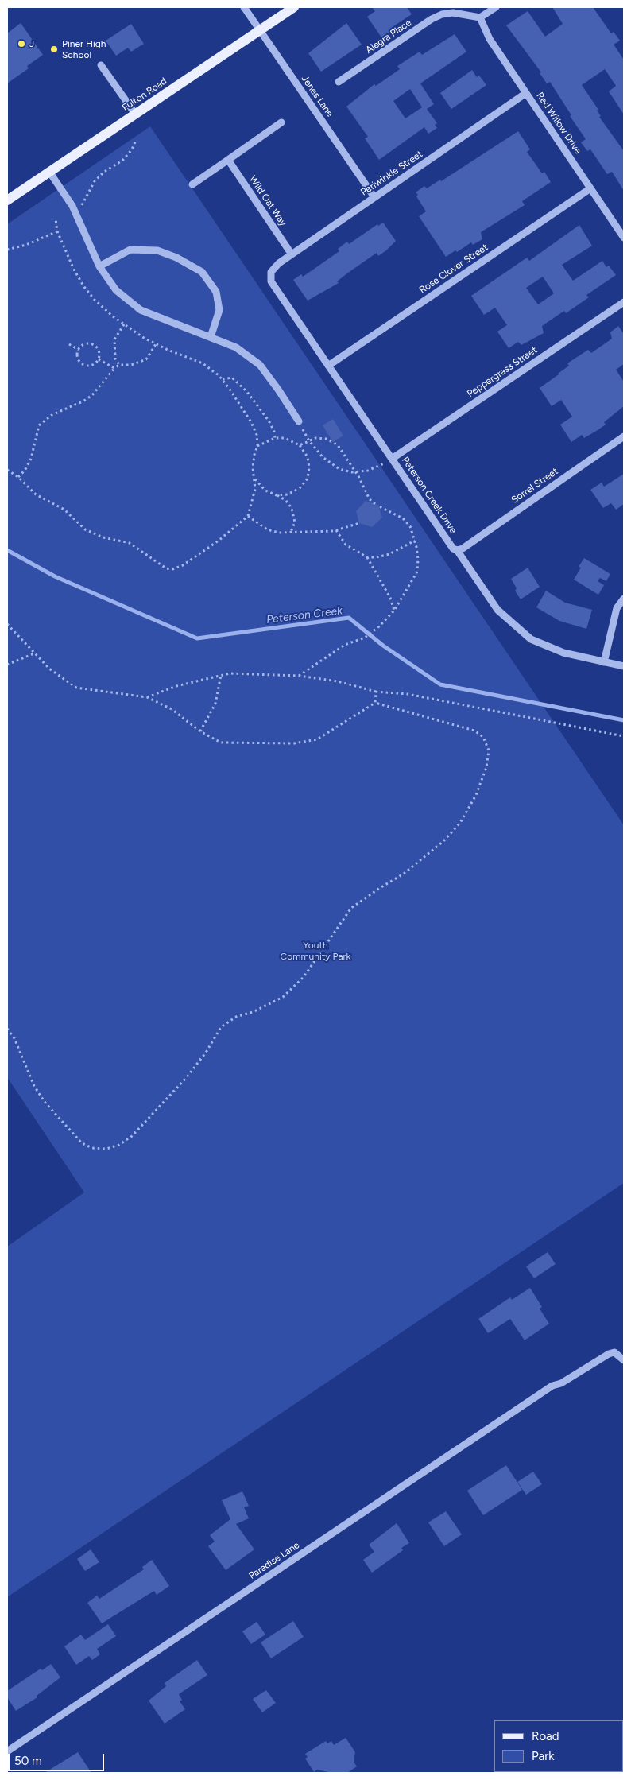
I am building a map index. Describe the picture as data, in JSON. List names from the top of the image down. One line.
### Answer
{"streets":{"main road":["Fulton Road"],"street":["Alegra Place","Jenes Lane","Red Willow Drive","Periwinkle Street","Wild Oat Way","Rose Clover Street","Peppergrass Street","Sorrel Street","Peterson Creek Drive","Paradise Lane"]},"crossings":[["Alegra Place","Red Willow Drive"],["Fulton Road","Jenes Lane"],["Jenes Lane","Periwinkle Street"],["Red Willow Drive","Periwinkle Street"],["Red Willow Drive","Rose Clover Street"],["Periwinkle Street","Wild Oat Way"],["Periwinkle Street","Peterson Creek Drive"],["Rose Clover Street","Peterson Creek Drive"],["Peppergrass Street","Peterson Creek Drive"],["Sorrel Street","Peterson Creek Drive"]],"water":["Peterson Creek"],"parks":["Youth Community Park"],"places":["J","Piner High School"],"legend":["Road","Park"],"scale_bar":"50 m"}
